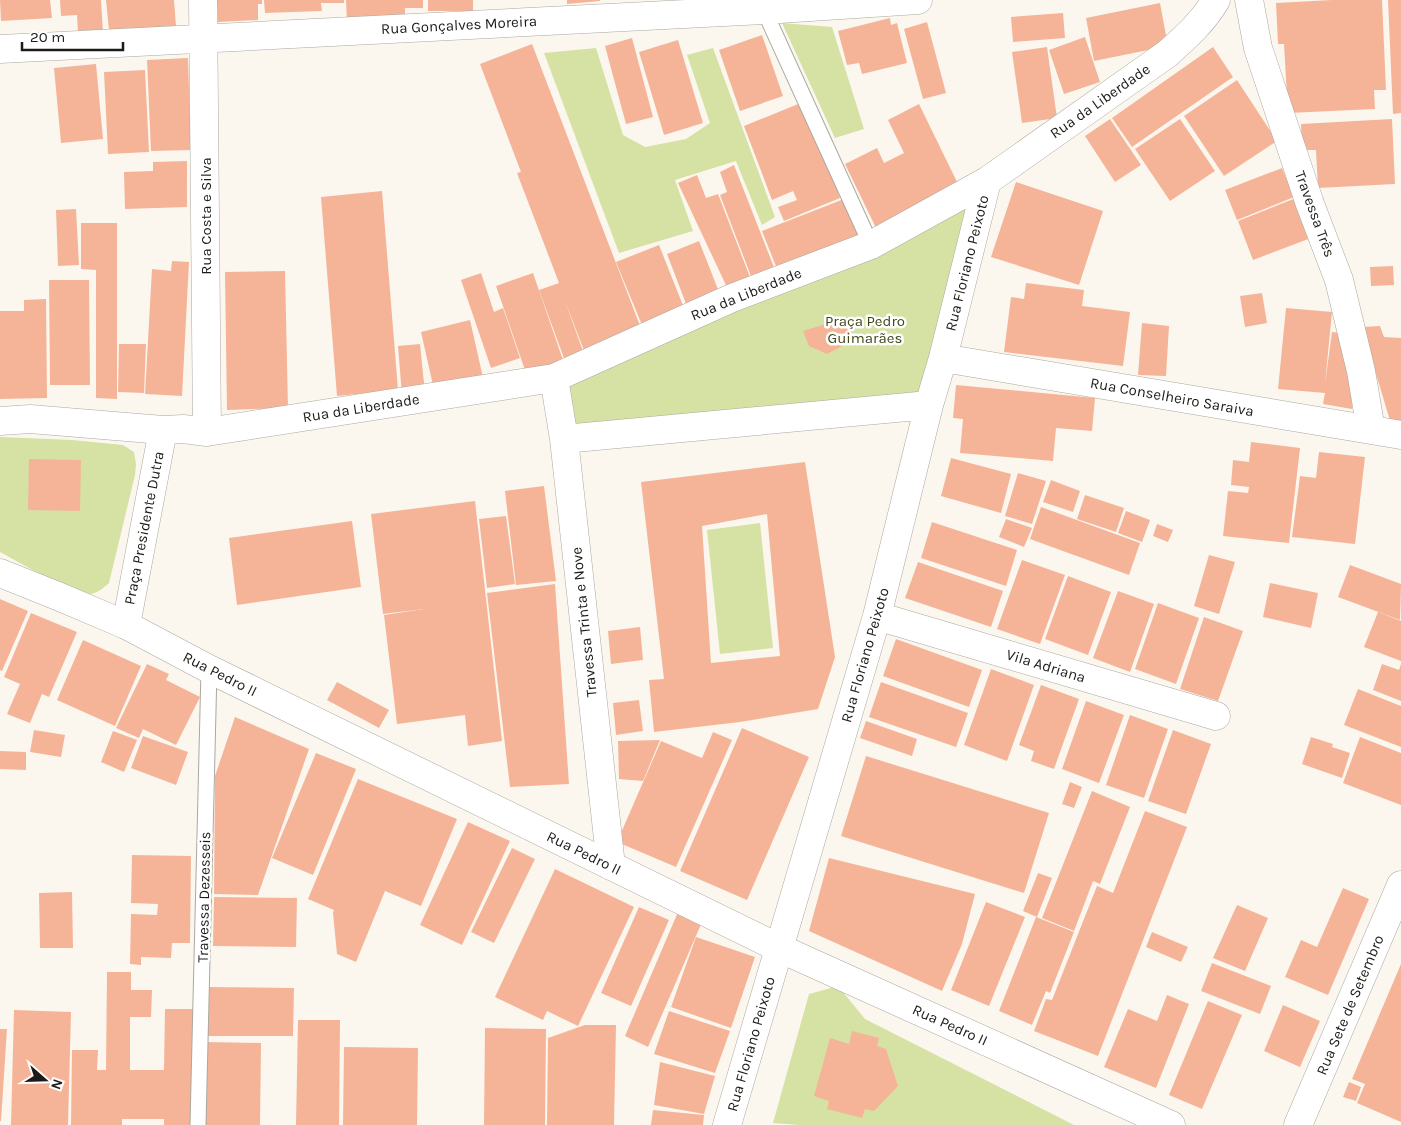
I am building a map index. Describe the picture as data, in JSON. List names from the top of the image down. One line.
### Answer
{"streets":{"street":["Rua Gonçalves Moreira","Rua da Liberdade","Travessa Três","Rua Costa e Silva","Rua Floriano Peixoto","Rua Conselheiro Saraiva","Praça Presidente Dutra","Travessa Trinta e Nove","Vila Adriana","Rua Pedro II","Rua Sete de Setembro"],"lane":["Travessa Dezesseis"]},"crossings":[["Rua Gonçalves Moreira","Rua Costa e Silva"],["Rua da Liberdade","Rua Costa e Silva"],["Rua da Liberdade","Rua Floriano Peixoto"],["Rua da Liberdade","Praça Presidente Dutra"],["Rua da Liberdade","Travessa Trinta e Nove"],["Travessa Três","Rua Conselheiro Saraiva"],["Rua Costa e Silva","Praça Presidente Dutra"],["Rua Floriano Peixoto","Rua Conselheiro Saraiva"],["Rua Floriano Peixoto","Vila Adriana"],["Rua Floriano Peixoto","Rua Pedro II"],["Praça Presidente Dutra","Rua Pedro II"],["Travessa Trinta e Nove","Rua Pedro II"],["Rua Pedro II","Travessa Dezesseis"]],"parks":["Praça Pedro Guimarães"],"scale_bar":"20 m","north":"right"}
